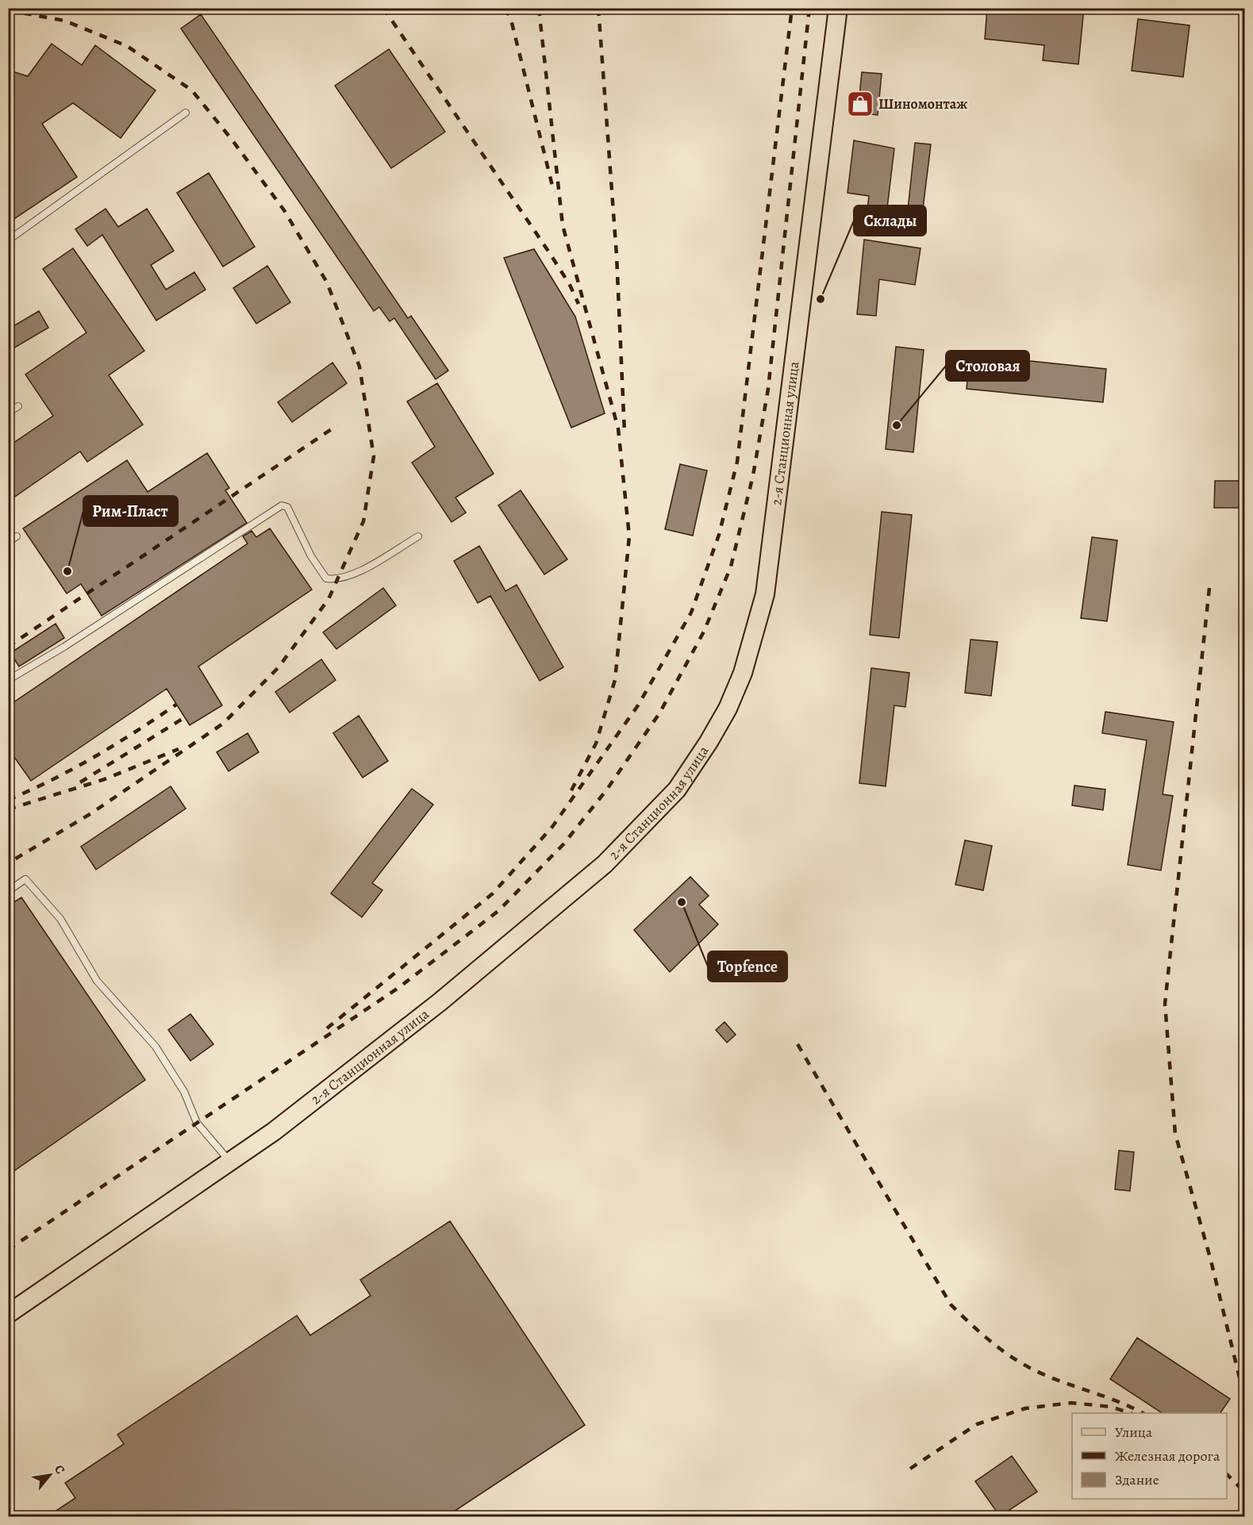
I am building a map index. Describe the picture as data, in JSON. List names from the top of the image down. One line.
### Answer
{"streets":{"main road":["2-я Станционная улица"]},"places":{"shop":["Шиномонтаж"],"other":["Склады","Столовая","Рим-Пласт","Topfence"]},"legend":["Улица","Железная дорога","Здание"],"north":"top right"}
